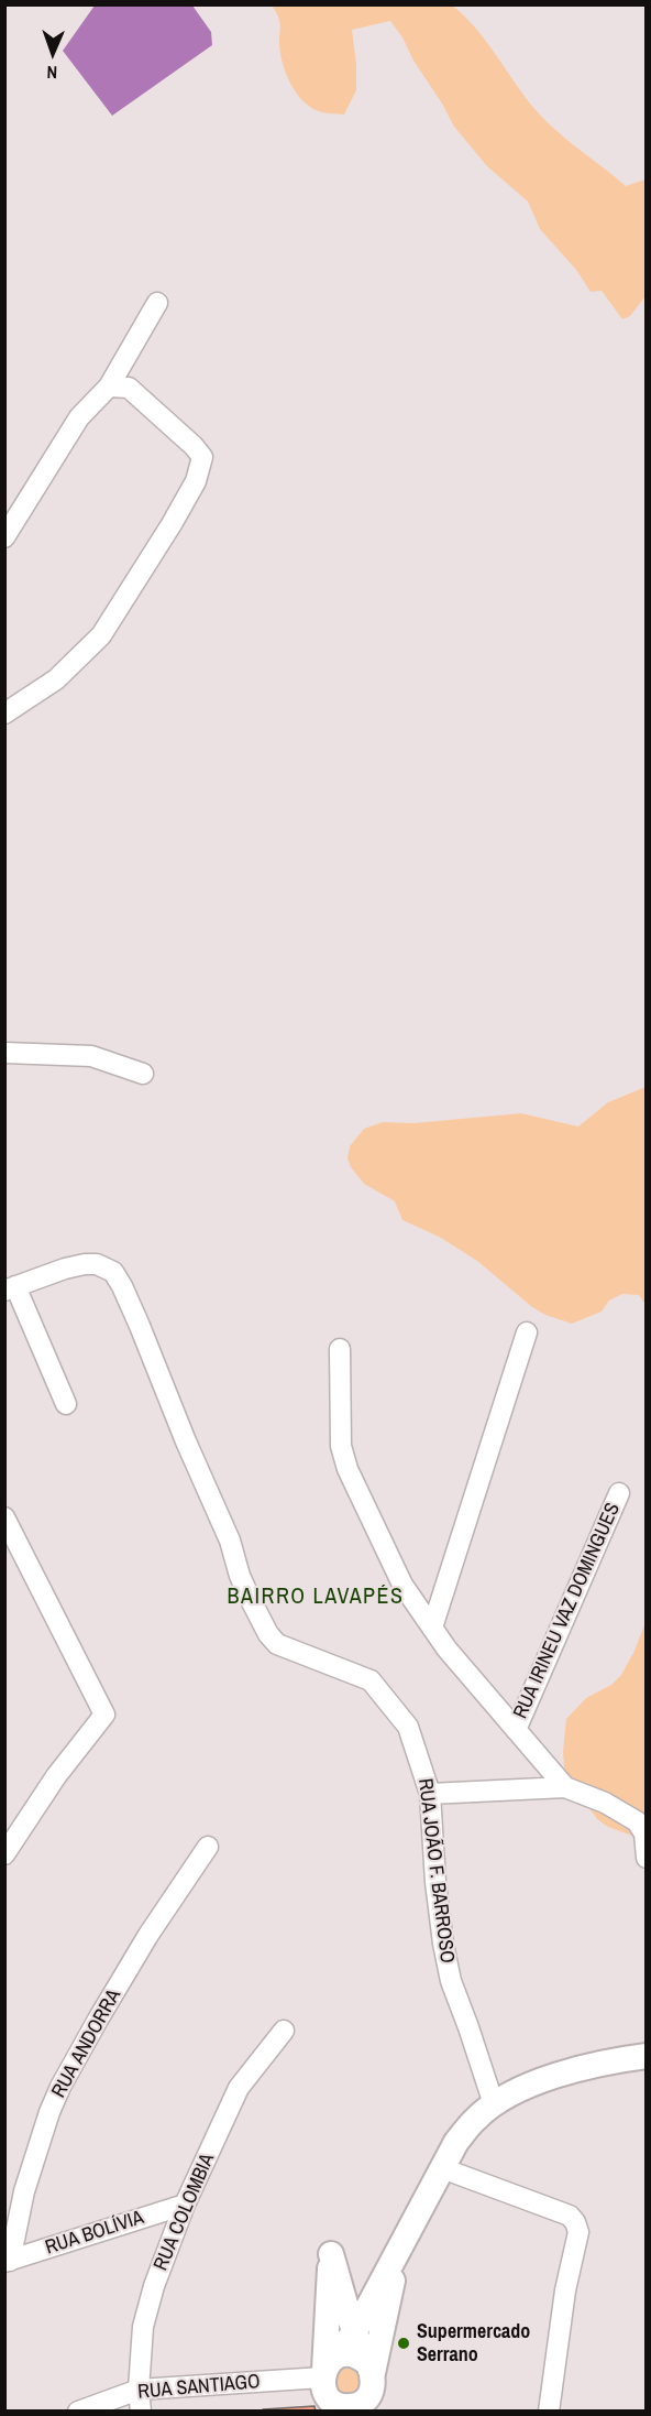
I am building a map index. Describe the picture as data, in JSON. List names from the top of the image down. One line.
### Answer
{"streets":{"street":["RUA IRINEU VAZ DOMINGUES","RUA JOÃO F. BARROSO","RUA ANDORRA","RUA COLOMBIA","RUA BOLÍVIA","RUA SANTIAGO"]},"crossings":[["RUA ANDORRA","RUA BOLÍVIA"],["RUA COLOMBIA","RUA BOLÍVIA"],["RUA COLOMBIA","RUA SANTIAGO"]],"districts":["BAIRRO LAVAPÉS"],"places":["Supermercado Serrano"],"north":"bottom"}
